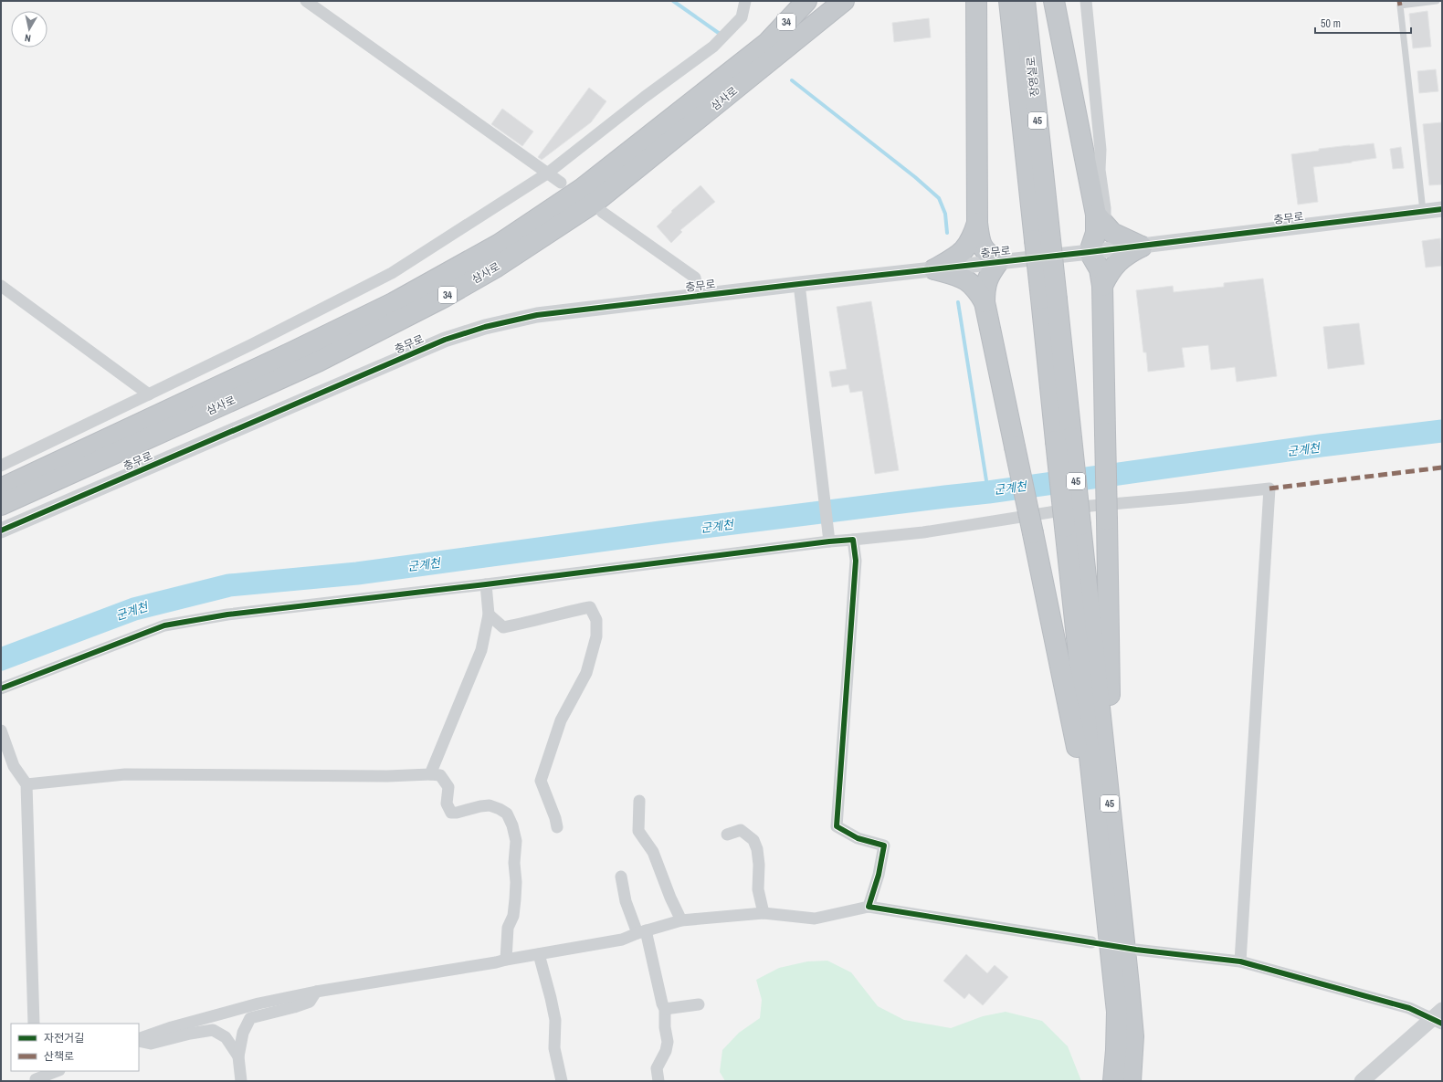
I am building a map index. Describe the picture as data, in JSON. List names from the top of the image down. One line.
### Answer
{"streets":{"highway":["34","장영실로","삼사로","45"],"street":["충무로"]},"crossings":[["장영실로","45"]],"water":["군계천"],"legend":["자전거길","산책로"],"scale_bar":"50 m","north":"bottom"}
